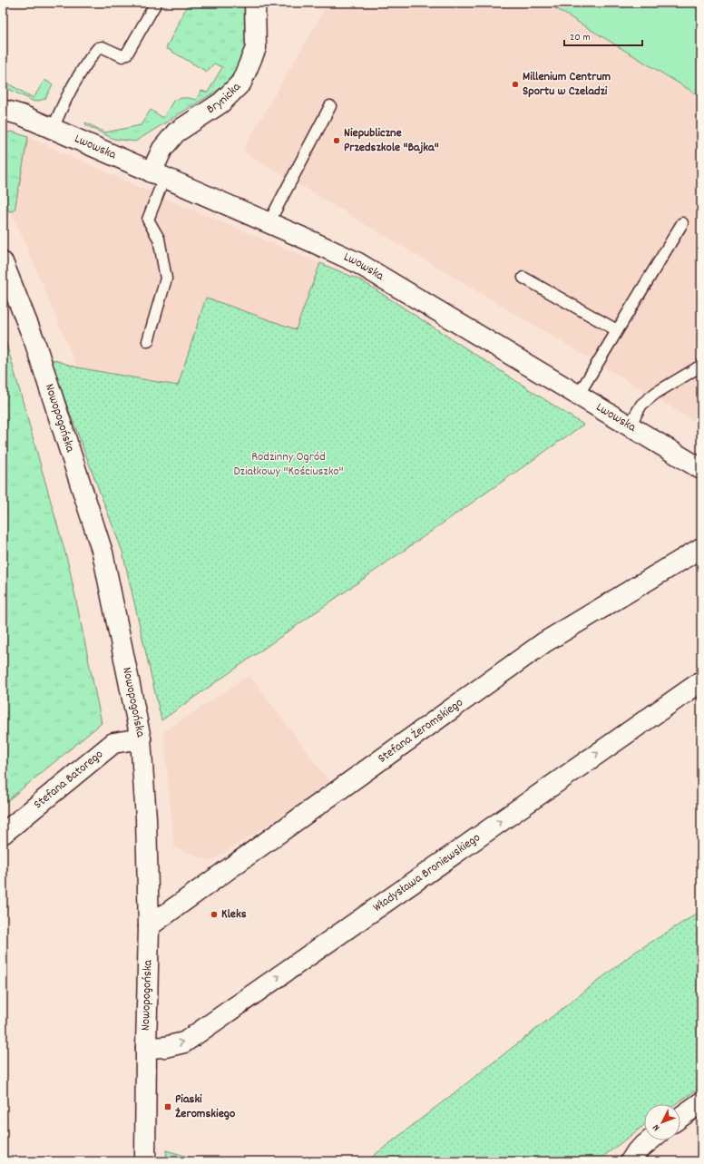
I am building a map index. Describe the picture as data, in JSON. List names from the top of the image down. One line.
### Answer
{"streets":{"street":["Brynicka","Lwowska","Nowopogońska","Stefana Żeromskiego","Stefana Batorego","Władysława Broniewskiego"]},"crossings":[["Brynicka","Lwowska"],["Nowopogońska","Stefana Żeromskiego"],["Nowopogońska","Stefana Batorego"],["Nowopogońska","Władysława Broniewskiego"]],"one_way":["Władysława Broniewskiego"],"parks":["Rodzinny Ogród Działkowy \"Kościuszko\""],"places":{"other":["Millenium Centrum Sportu w Czeladzi","Niepubliczne Przedszkole \"Bajka\"","Kleks"],"transit":["Piaski Żeromskiego"]},"scale_bar":"20 m","north":"bottom left"}
